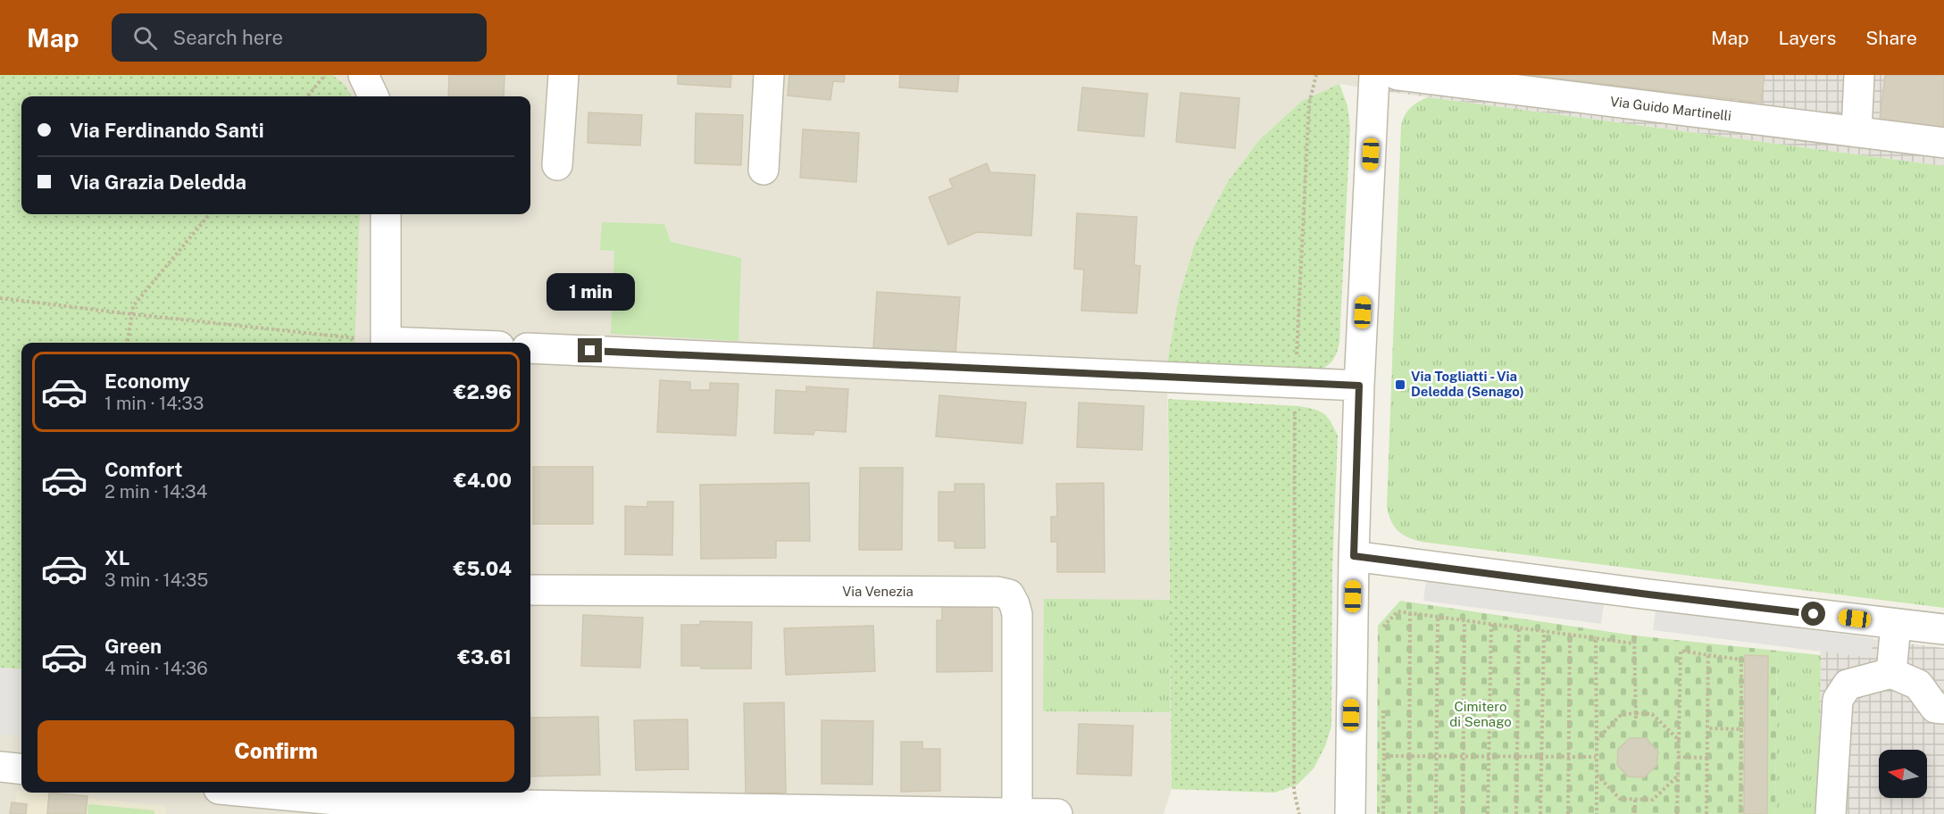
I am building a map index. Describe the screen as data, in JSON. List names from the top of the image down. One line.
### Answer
{"streets":{"street":["Via Guido Martinelli","Via Venezia"]},"parks":["Cimitero di Senago"],"places":{"transit":["Via Togliatti - Via Deledda (Senago)"]},"north":"left","page":{"header":"Map","search":"Search here","nav":["Map","Layers","Share"],"banner":["Via Ferdinando Santi","Via Grazia Deledda"],"bubble":"1 min","list":[{"name":"Economy","note":"1 min · 14:33","value":"€2.96"},{"name":"Comfort","note":"2 min · 14:34","value":"€4.00"},{"name":"XL","note":"3 min · 14:35","value":"€5.04"},{"name":"Green","note":"4 min · 14:36","value":"€3.61"}],"buttons":"Confirm"}}
